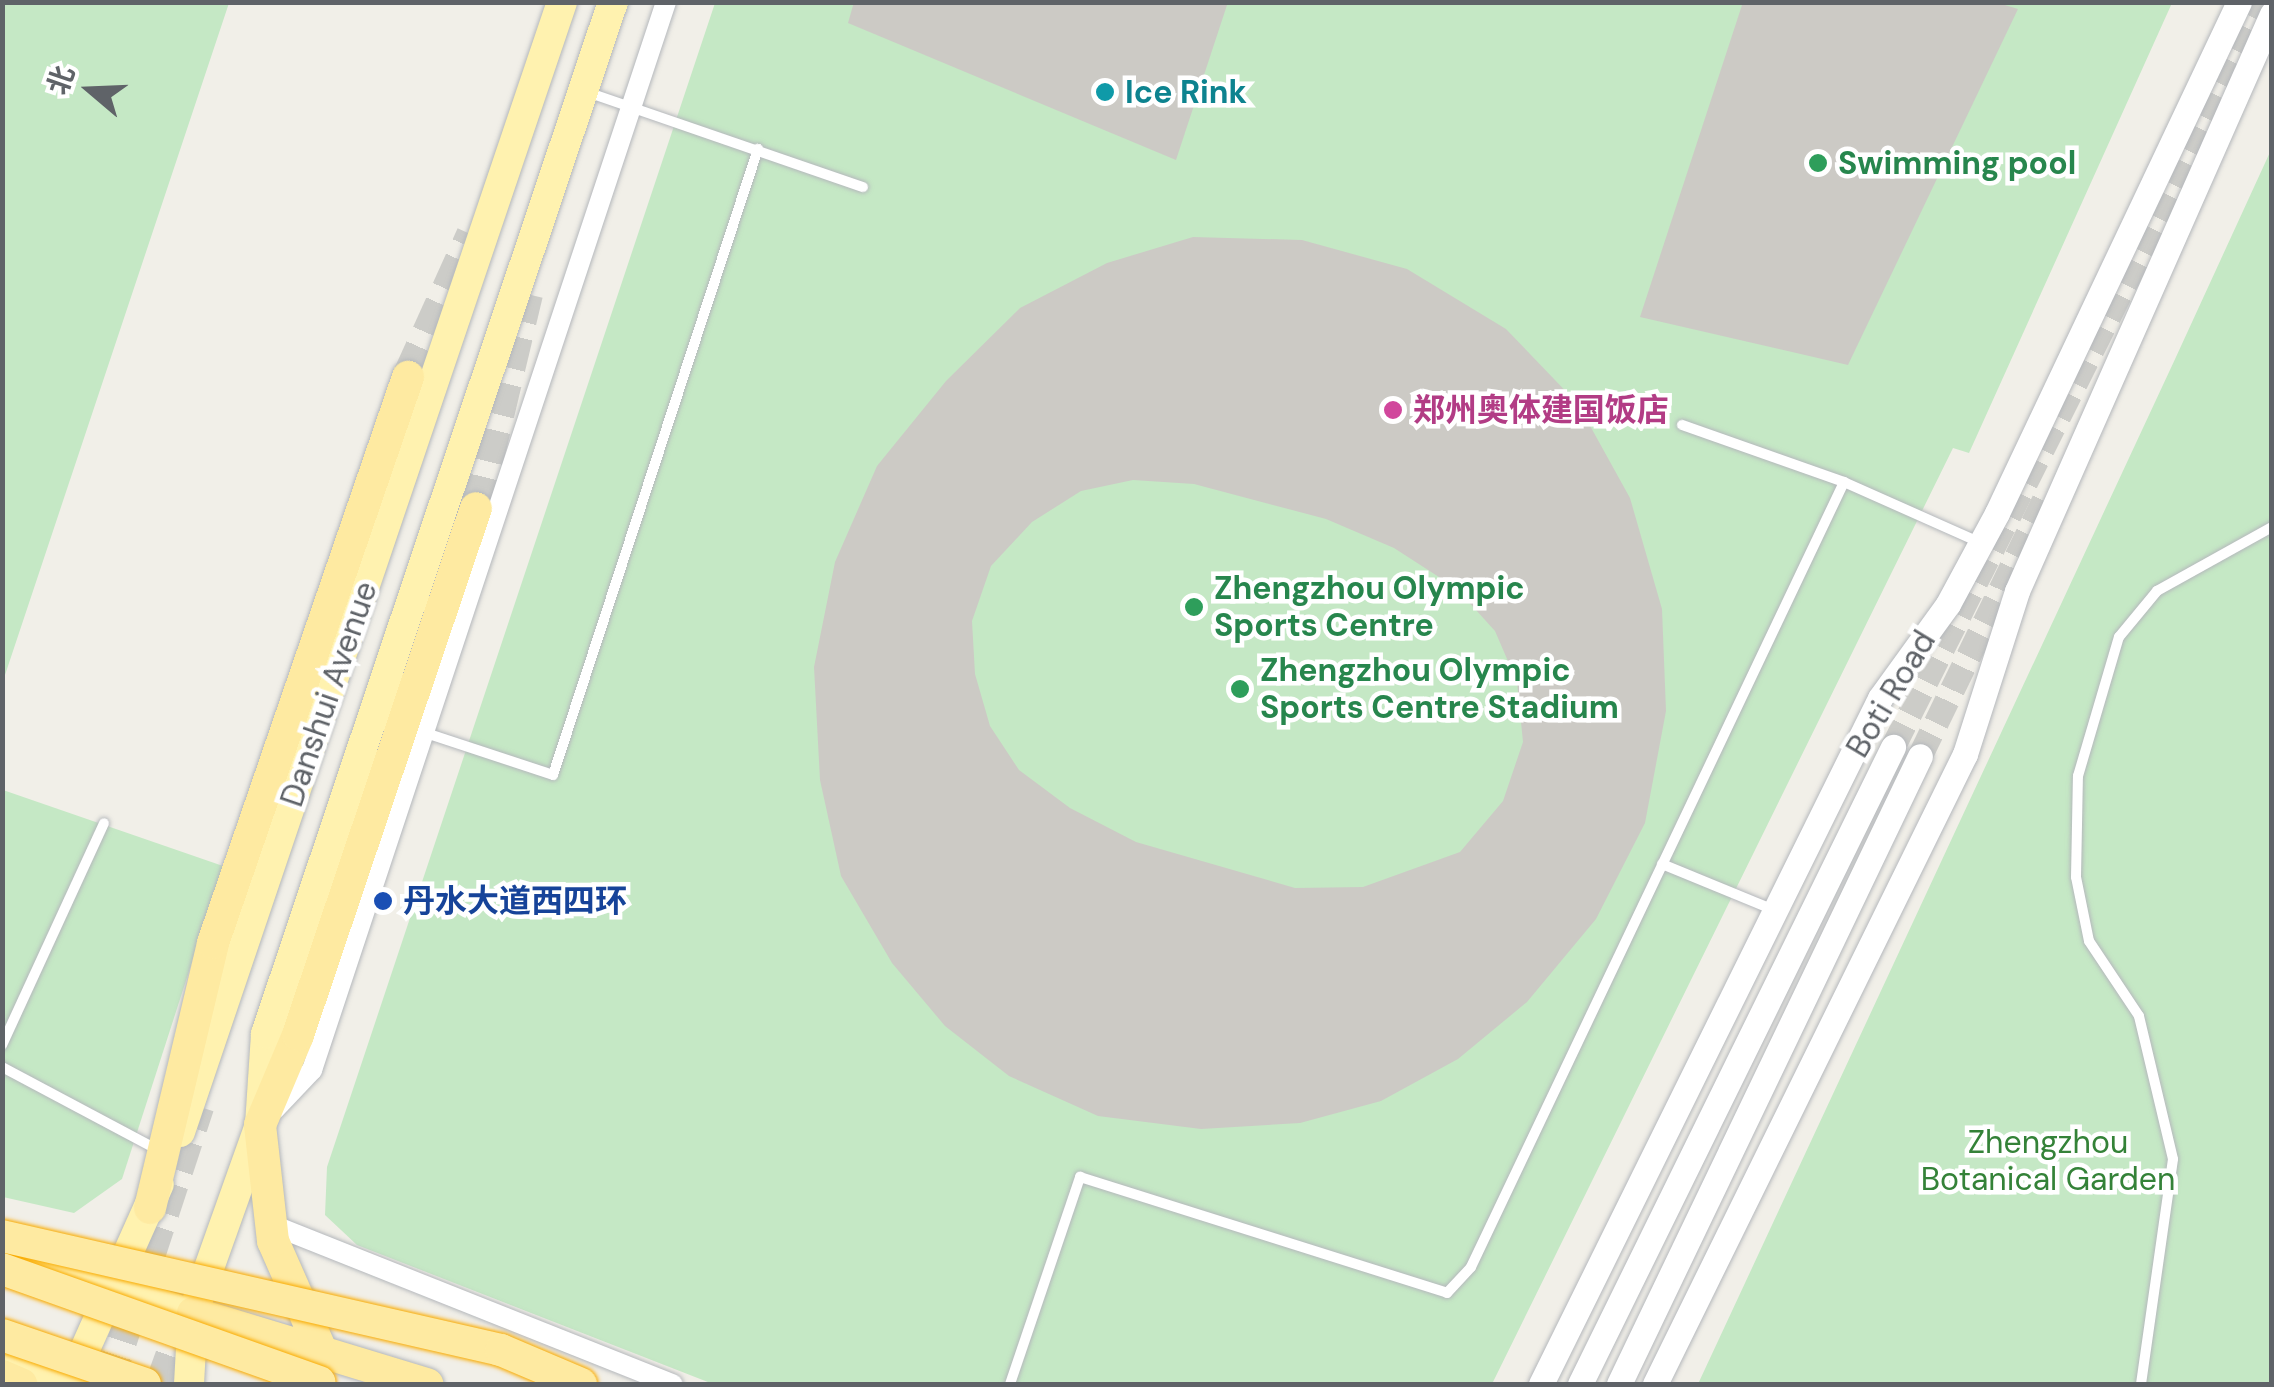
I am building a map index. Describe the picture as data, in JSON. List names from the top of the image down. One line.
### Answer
{"streets":{"main road":["Danshui Avenue"],"street":["Boti Road"]},"parks":["Zhengzhou Botanical Garden"],"places":["Ice Rink","Swimming pool","郑州奥体建国饭店","Zhengzhou Olympic Sports Centre","Zhengzhou Olympic Sports Centre Stadium","丹水大道西四环"],"north":"left"}
